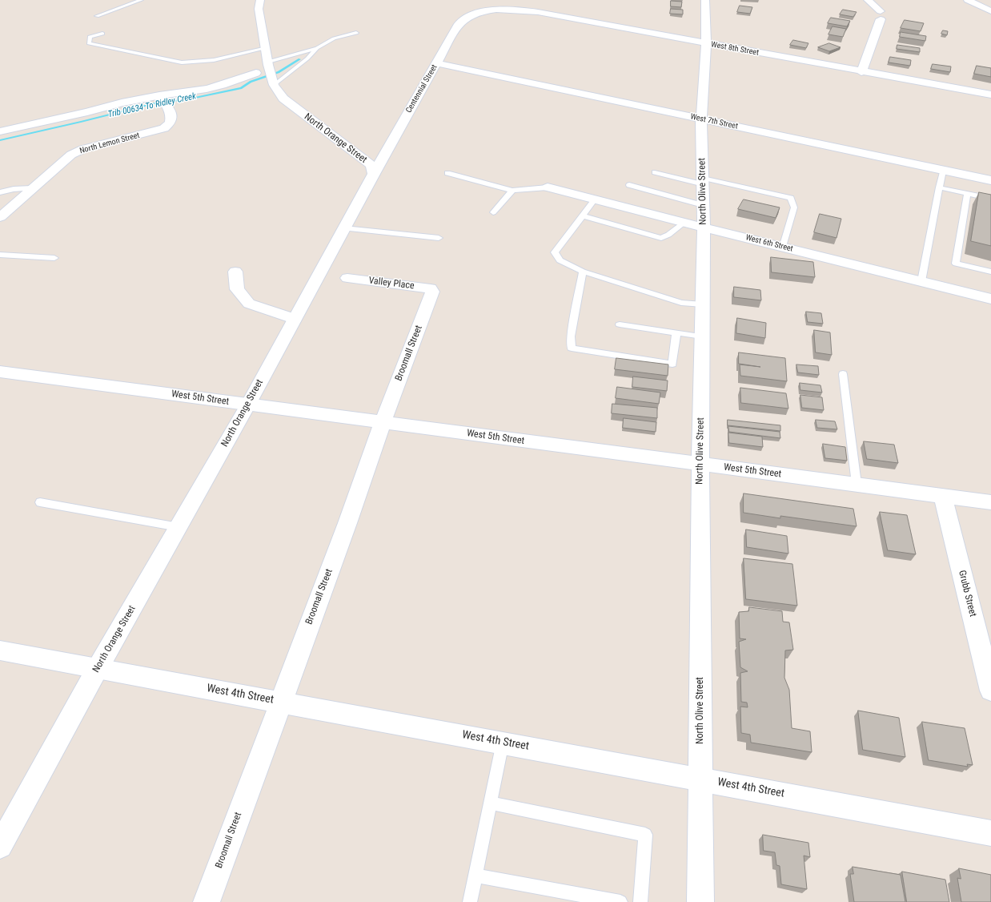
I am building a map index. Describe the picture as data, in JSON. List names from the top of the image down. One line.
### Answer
{"streets":{"street":["West 8th Street","Centennial Street","West 7th Street","North Orange Street","North Lemon Street","North Olive Street","West 6th Street","Valley Place","Broomall Street","West 5th Street","Grubb Street","West 4th Street"]},"crossings":[["West 8th Street","Centennial Street"],["West 8th Street","North Olive Street"],["Centennial Street","West 7th Street"],["Centennial Street","North Orange Street"],["West 7th Street","North Olive Street"],["North Orange Street","West 5th Street"],["North Orange Street","West 4th Street"],["North Olive Street","West 6th Street"],["North Olive Street","West 5th Street"],["North Olive Street","West 4th Street"],["Valley Place","Broomall Street"],["Broomall Street","West 5th Street"],["Broomall Street","West 4th Street"],["West 5th Street","Grubb Street"]],"water":["Trib 00634 To Ridley Creek"]}
